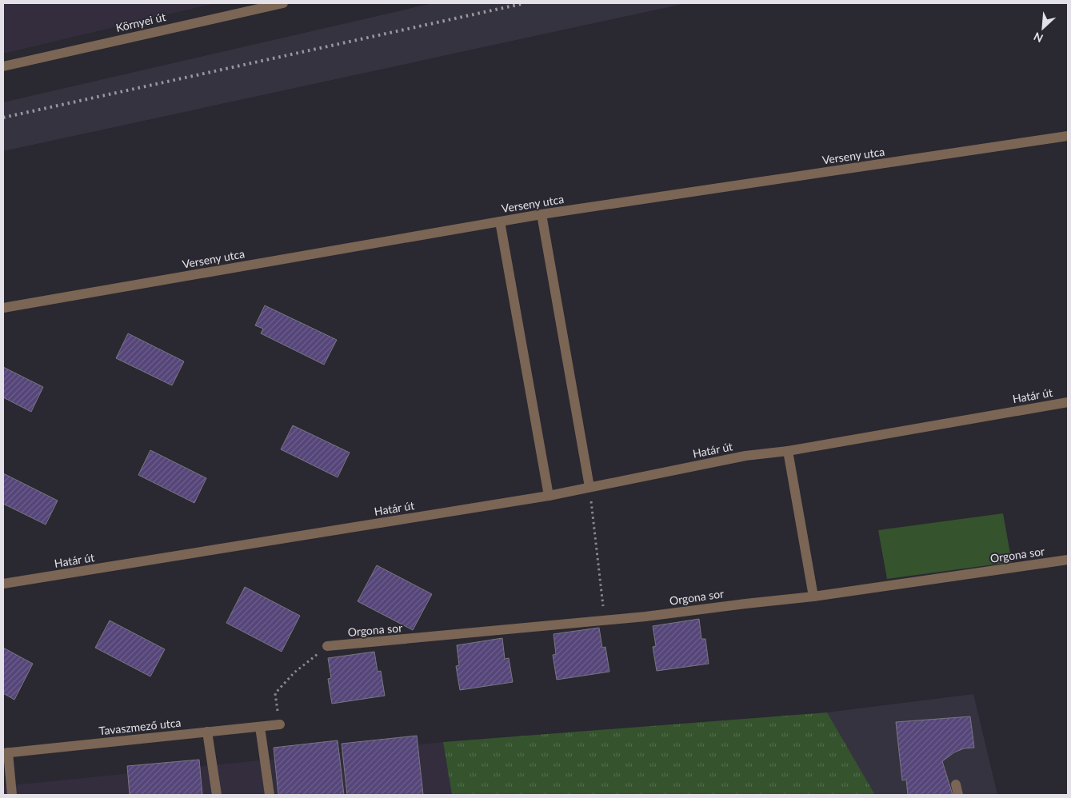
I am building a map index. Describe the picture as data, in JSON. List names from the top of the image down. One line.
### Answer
{"streets":{"street":["Környei út","Verseny utca","Határ út","Orgona sor","Tavaszmező utca"]},"north":"bottom left"}
